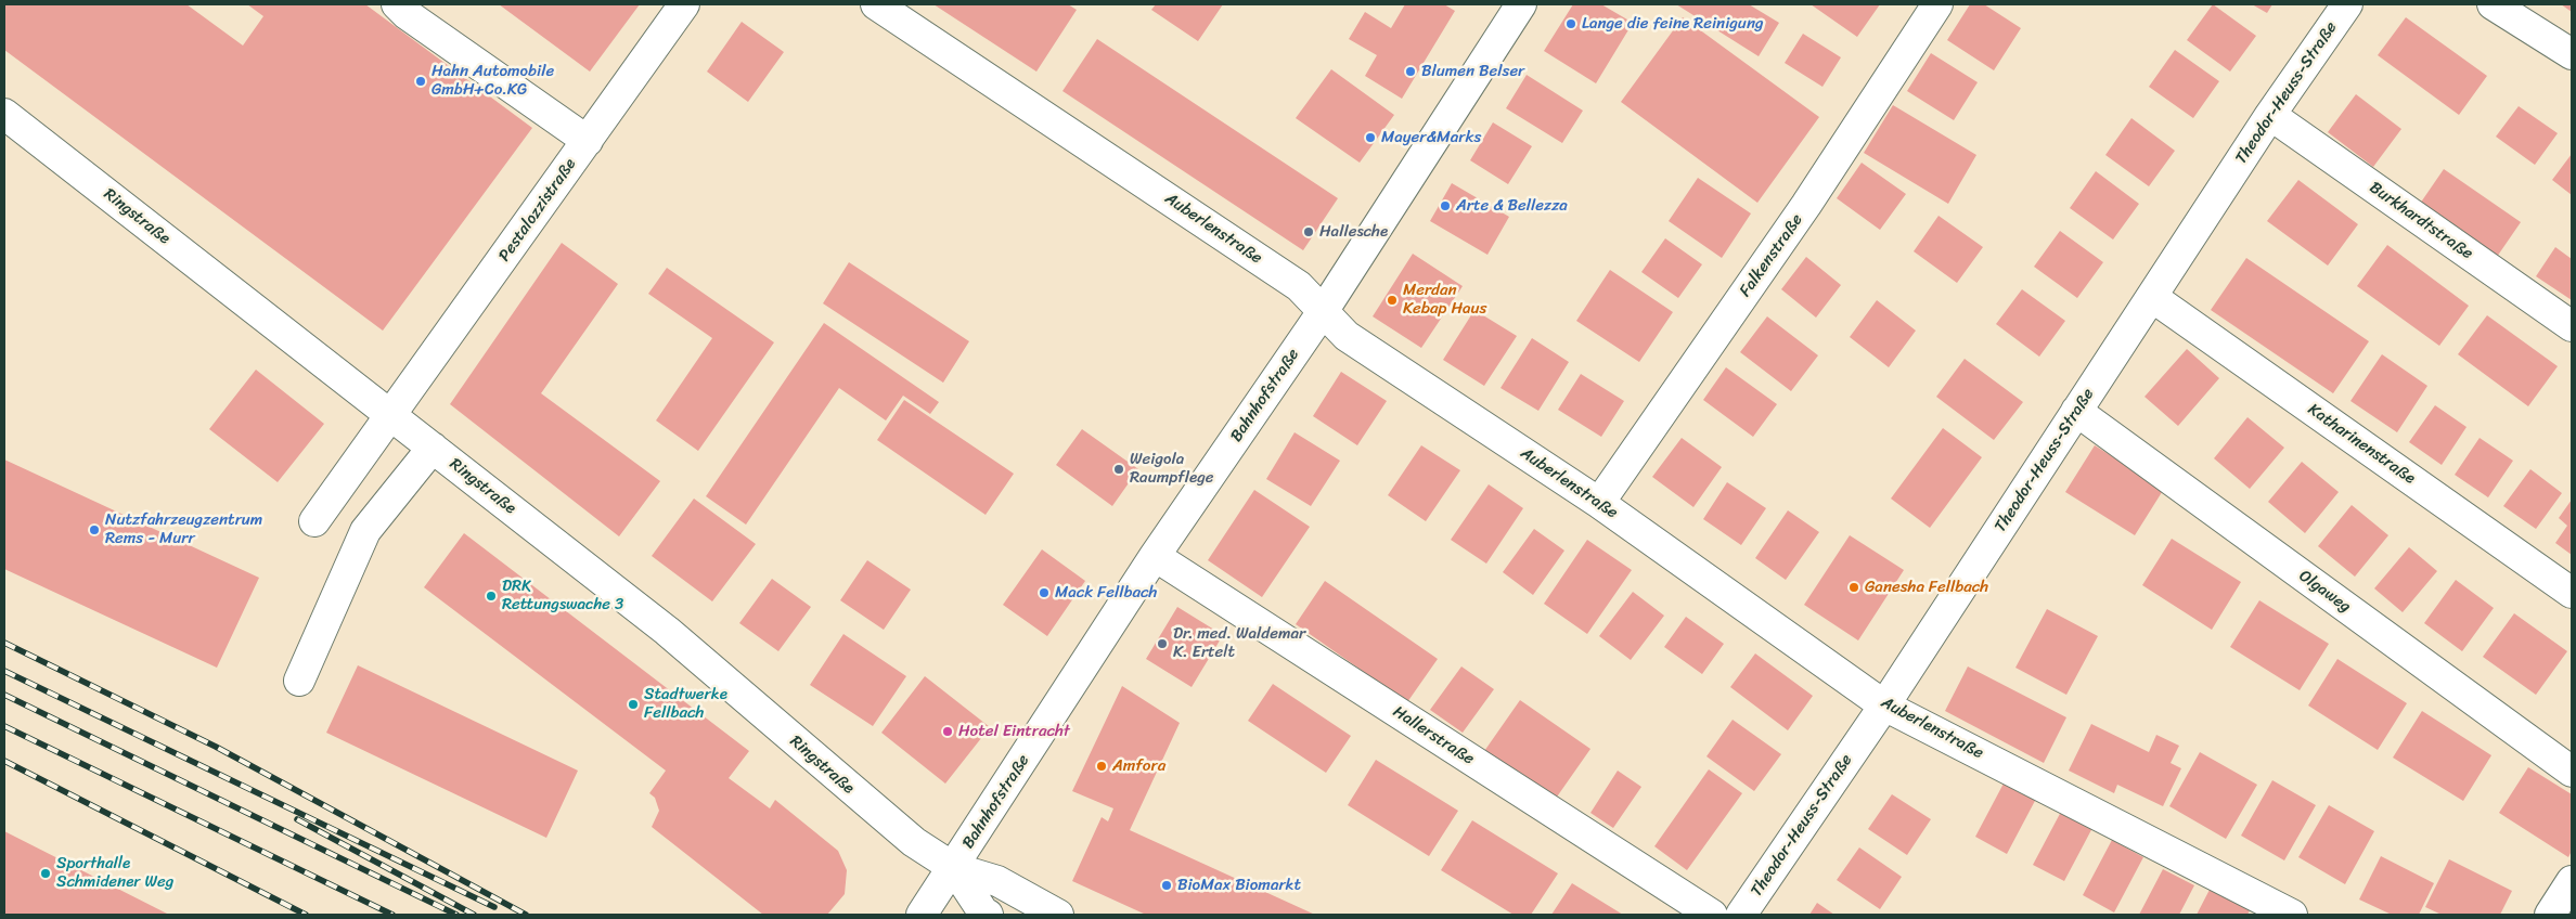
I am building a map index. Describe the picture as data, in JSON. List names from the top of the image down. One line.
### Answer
{"streets":{"street":["Theodor-Heuss-Straße","Pestalozzistraße","Ringstraße","Burkhardtstraße","Auberlenstraße","Falkenstraße","Bahnhofstraße","Katharinenstraße","Olgaweg","Hallerstraße"]},"crossings":[["Theodor-Heuss-Straße","Burkhardtstraße"],["Theodor-Heuss-Straße","Auberlenstraße"],["Theodor-Heuss-Straße","Katharinenstraße"],["Theodor-Heuss-Straße","Olgaweg"],["Pestalozzistraße","Ringstraße"],["Ringstraße","Bahnhofstraße"],["Auberlenstraße","Falkenstraße"],["Auberlenstraße","Bahnhofstraße"],["Bahnhofstraße","Hallerstraße"]],"places":["Lange die feine Reinigung","Blumen Belser","Hahn Automobile GmbH+Co.KG","Mayer&Marks","Arte & Bellezza","Hallesche","Merdan Kebap Haus","Weigola Raumpflege","Nutzfahrzeugzentrum Rems - Murr","Ganesha Fellbach","Mack Fellbach","DRK Rettungswache 3","Dr. med. Waldemar K. Ertelt","Stadtwerke Fellbach","Hotel Eintracht","Amfora","Sporthalle Schmidener Weg","BioMax Biomarkt"]}
